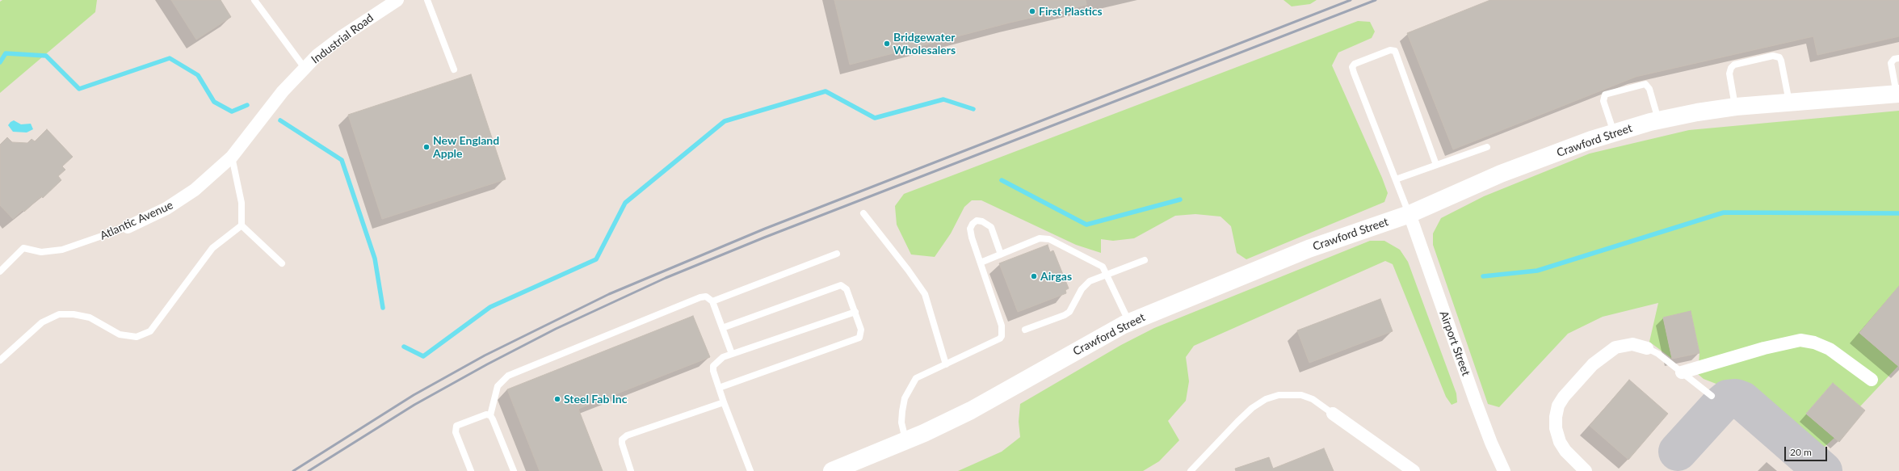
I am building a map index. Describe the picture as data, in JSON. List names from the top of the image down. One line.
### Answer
{"streets":{"main road":["Crawford Street"],"street":["Industrial Road","Atlantic Avenue","Airport Street"]},"crossings":[["Industrial Road","Atlantic Avenue"],["Crawford Street","Airport Street"]],"places":["First Plastics","Bridgewater Wholesalers","New England Apple","Airgas","Steel Fab Inc"],"scale_bar":"20 m"}
